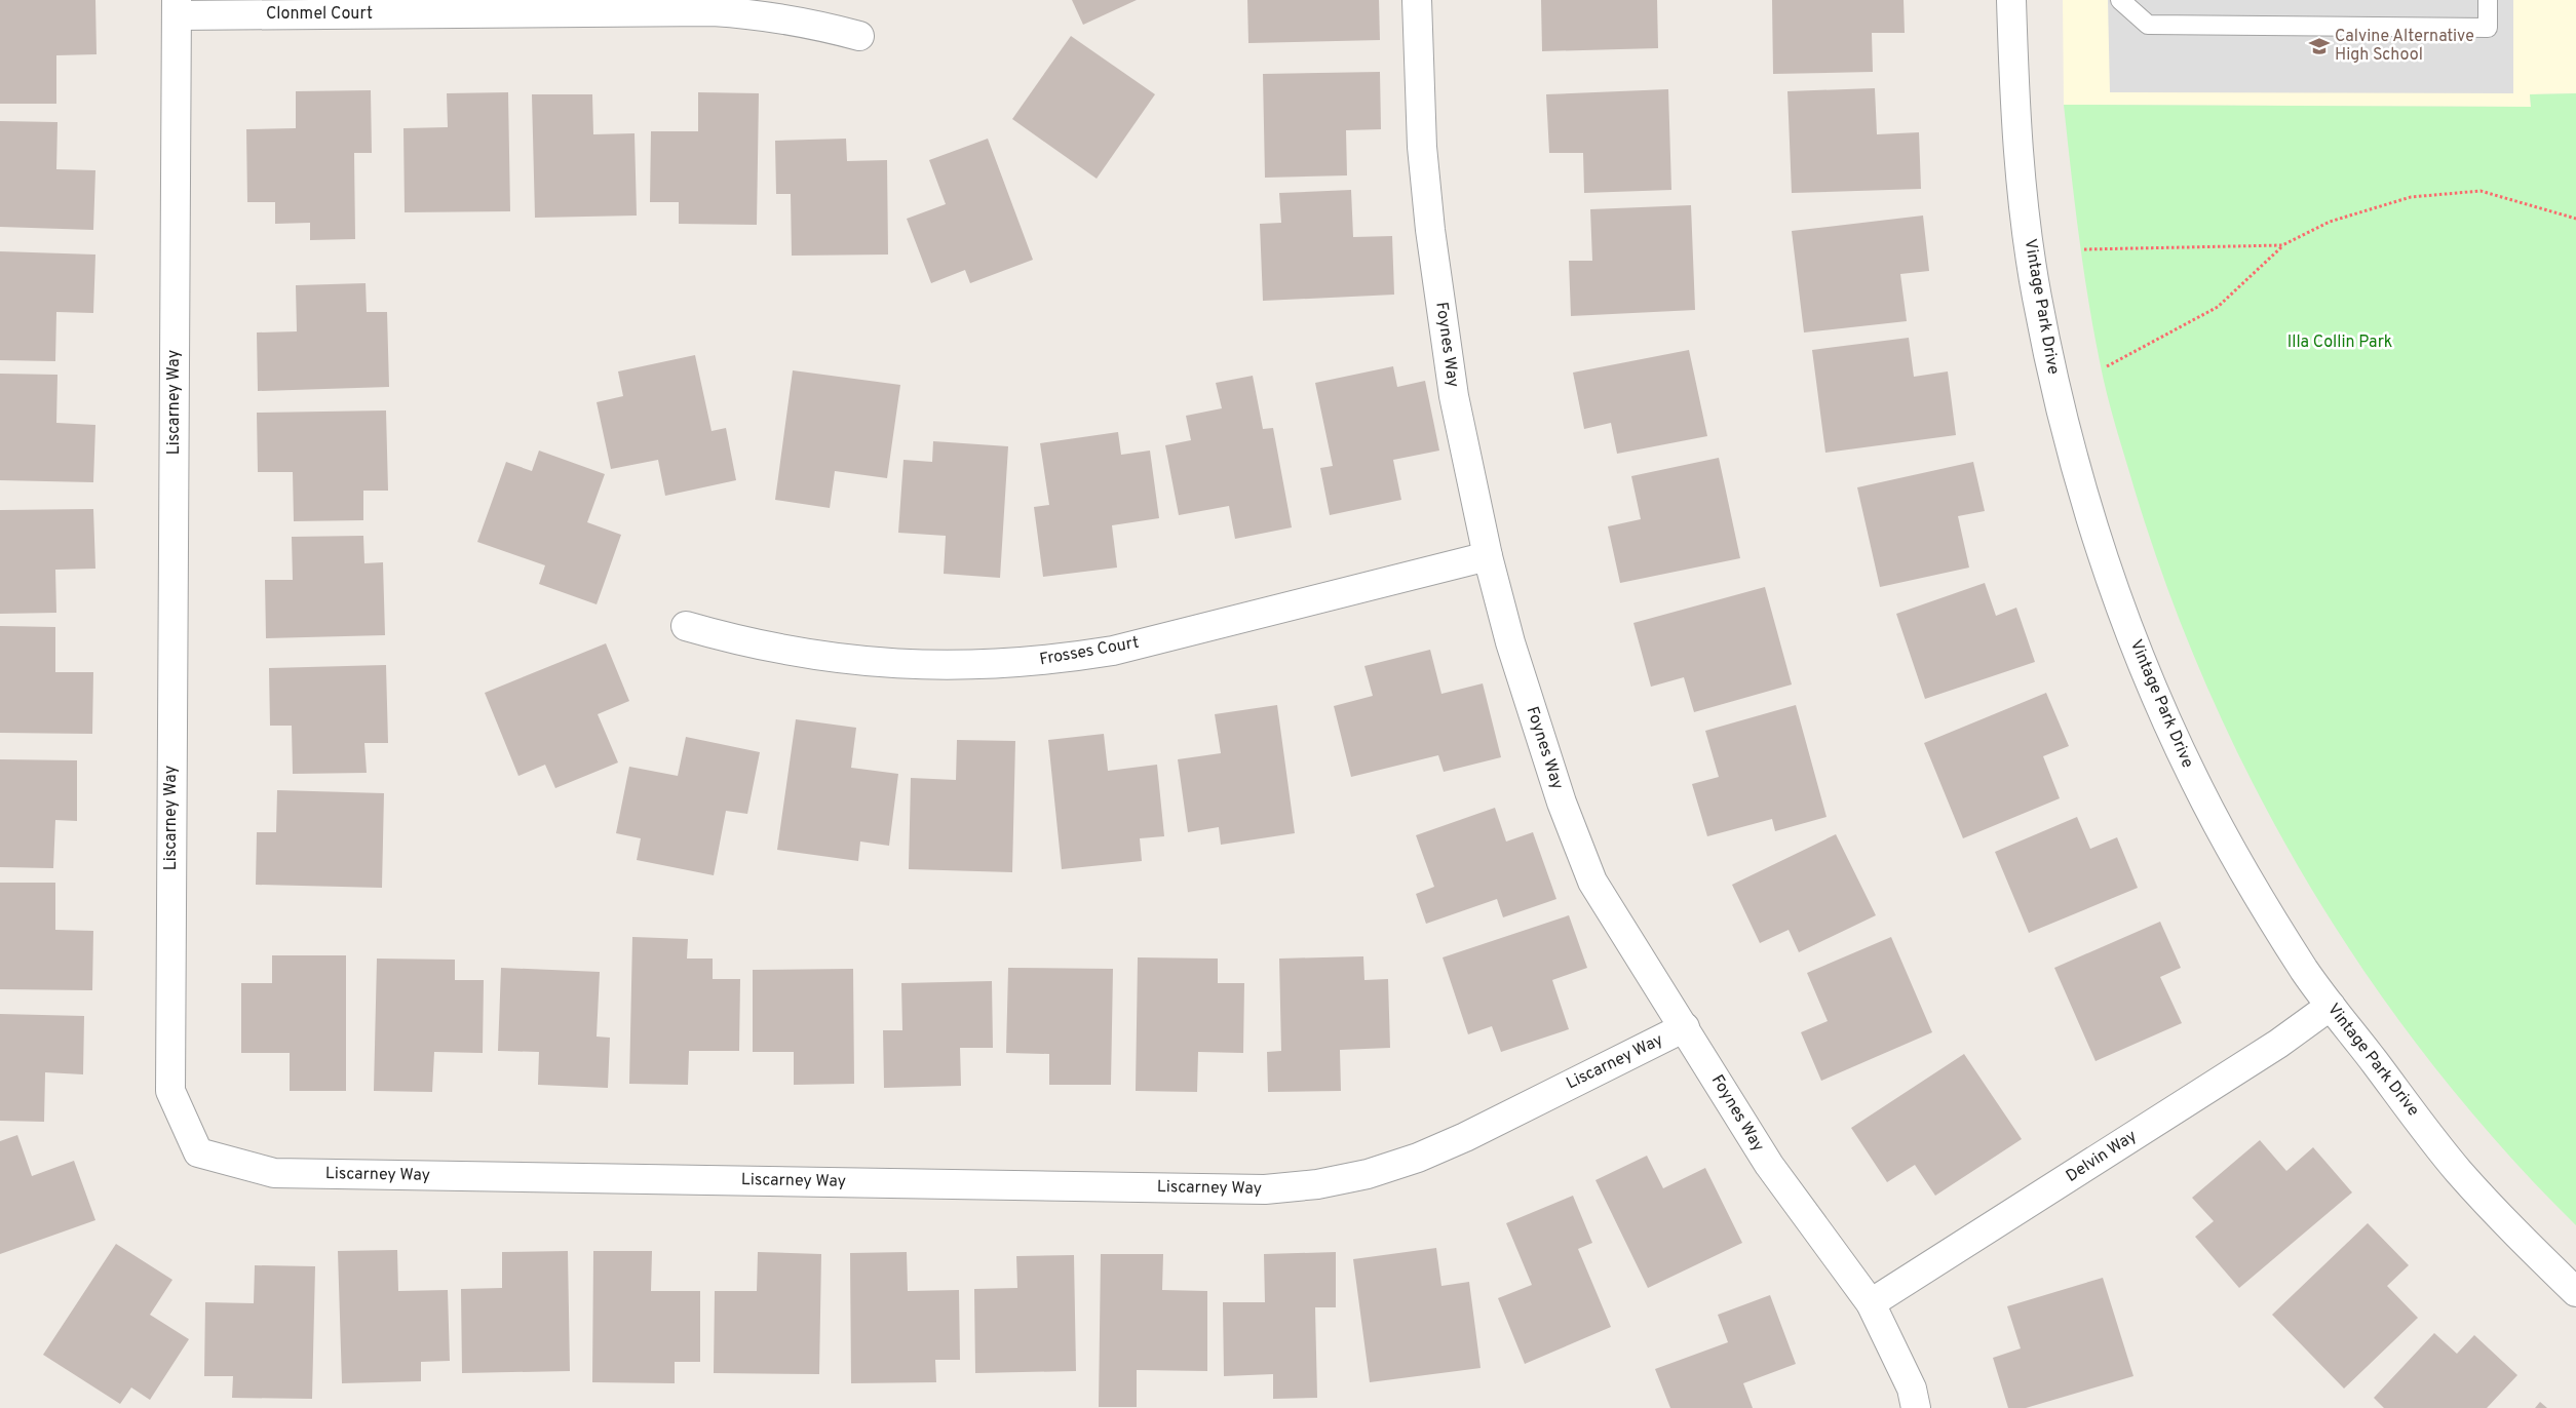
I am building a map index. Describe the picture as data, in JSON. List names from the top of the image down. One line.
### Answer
{"streets":{"street":["Clonmel Court","Vintage Park Drive","Foynes Way","Liscarney Way","Frosses Court","Delvin Way"]},"crossings":[["Clonmel Court","Liscarney Way"],["Vintage Park Drive","Delvin Way"],["Foynes Way","Liscarney Way"],["Foynes Way","Frosses Court"],["Foynes Way","Delvin Way"]],"parks":["Illa Collin Park"],"places":{"school or university":["Calvine Alternative High School"]}}
